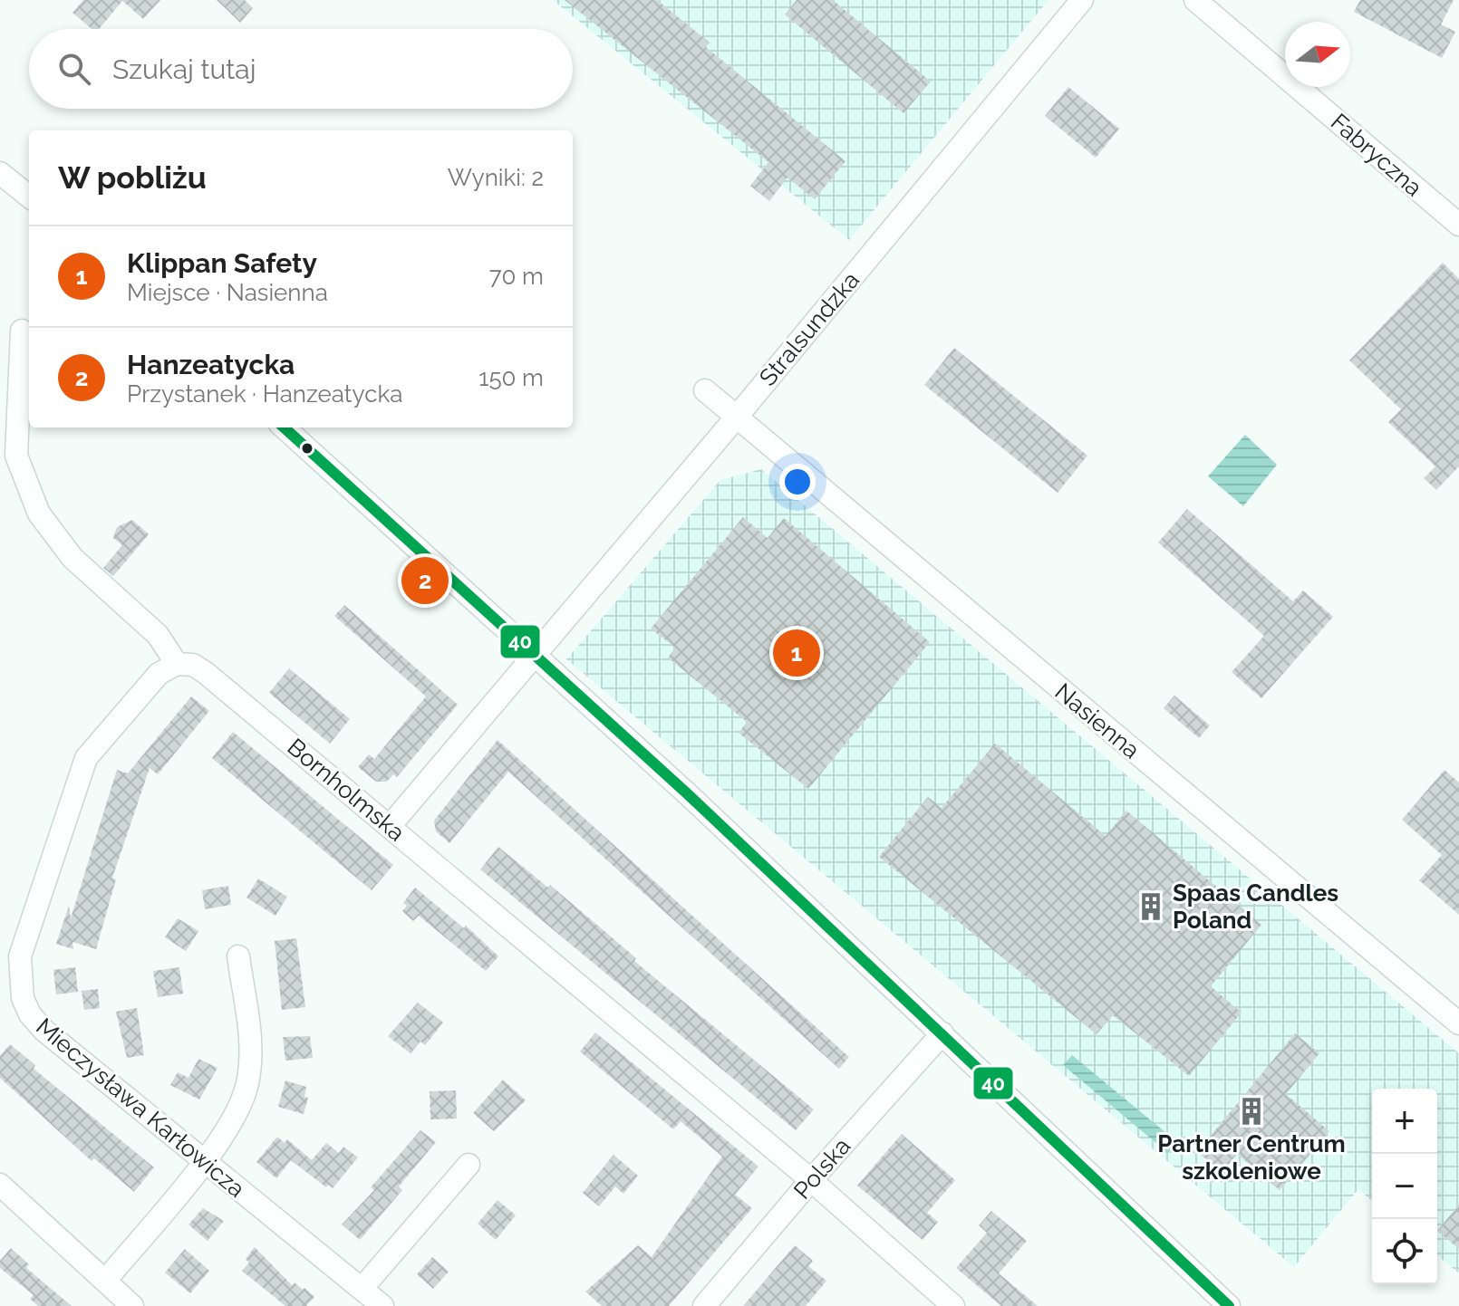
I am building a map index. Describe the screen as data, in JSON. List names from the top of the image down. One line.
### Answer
{"streets":{"street":["Fabryczna","Stralsundzka","Nasienna","Bornholmska","Mieczysława Karłowicza","Polska"]},"crossings":[["Stralsundzka","Nasienna"],["Stralsundzka","Bornholmska"],["Bornholmska","Mieczysława Karłowicza"],["Bornholmska","Polska"]],"places":{"building":["Spaas Candles Poland","Partner Centrum szkoleniowe"]},"lines":["transit line 40"],"north":"right","page":{"search":"Szukaj tutaj","heading":["W pobliżu","Wyniki: 2"],"list":[{"mark":"1","name":"Klippan Safety","note":"Miejsce · Nasienna","value":"70 m"},{"mark":"2","name":"Hanzeatycka","note":"Przystanek · Hanzeatycka","value":"150 m"}],"pins":["2","1"],"map_buttons":["+","−"]}}
